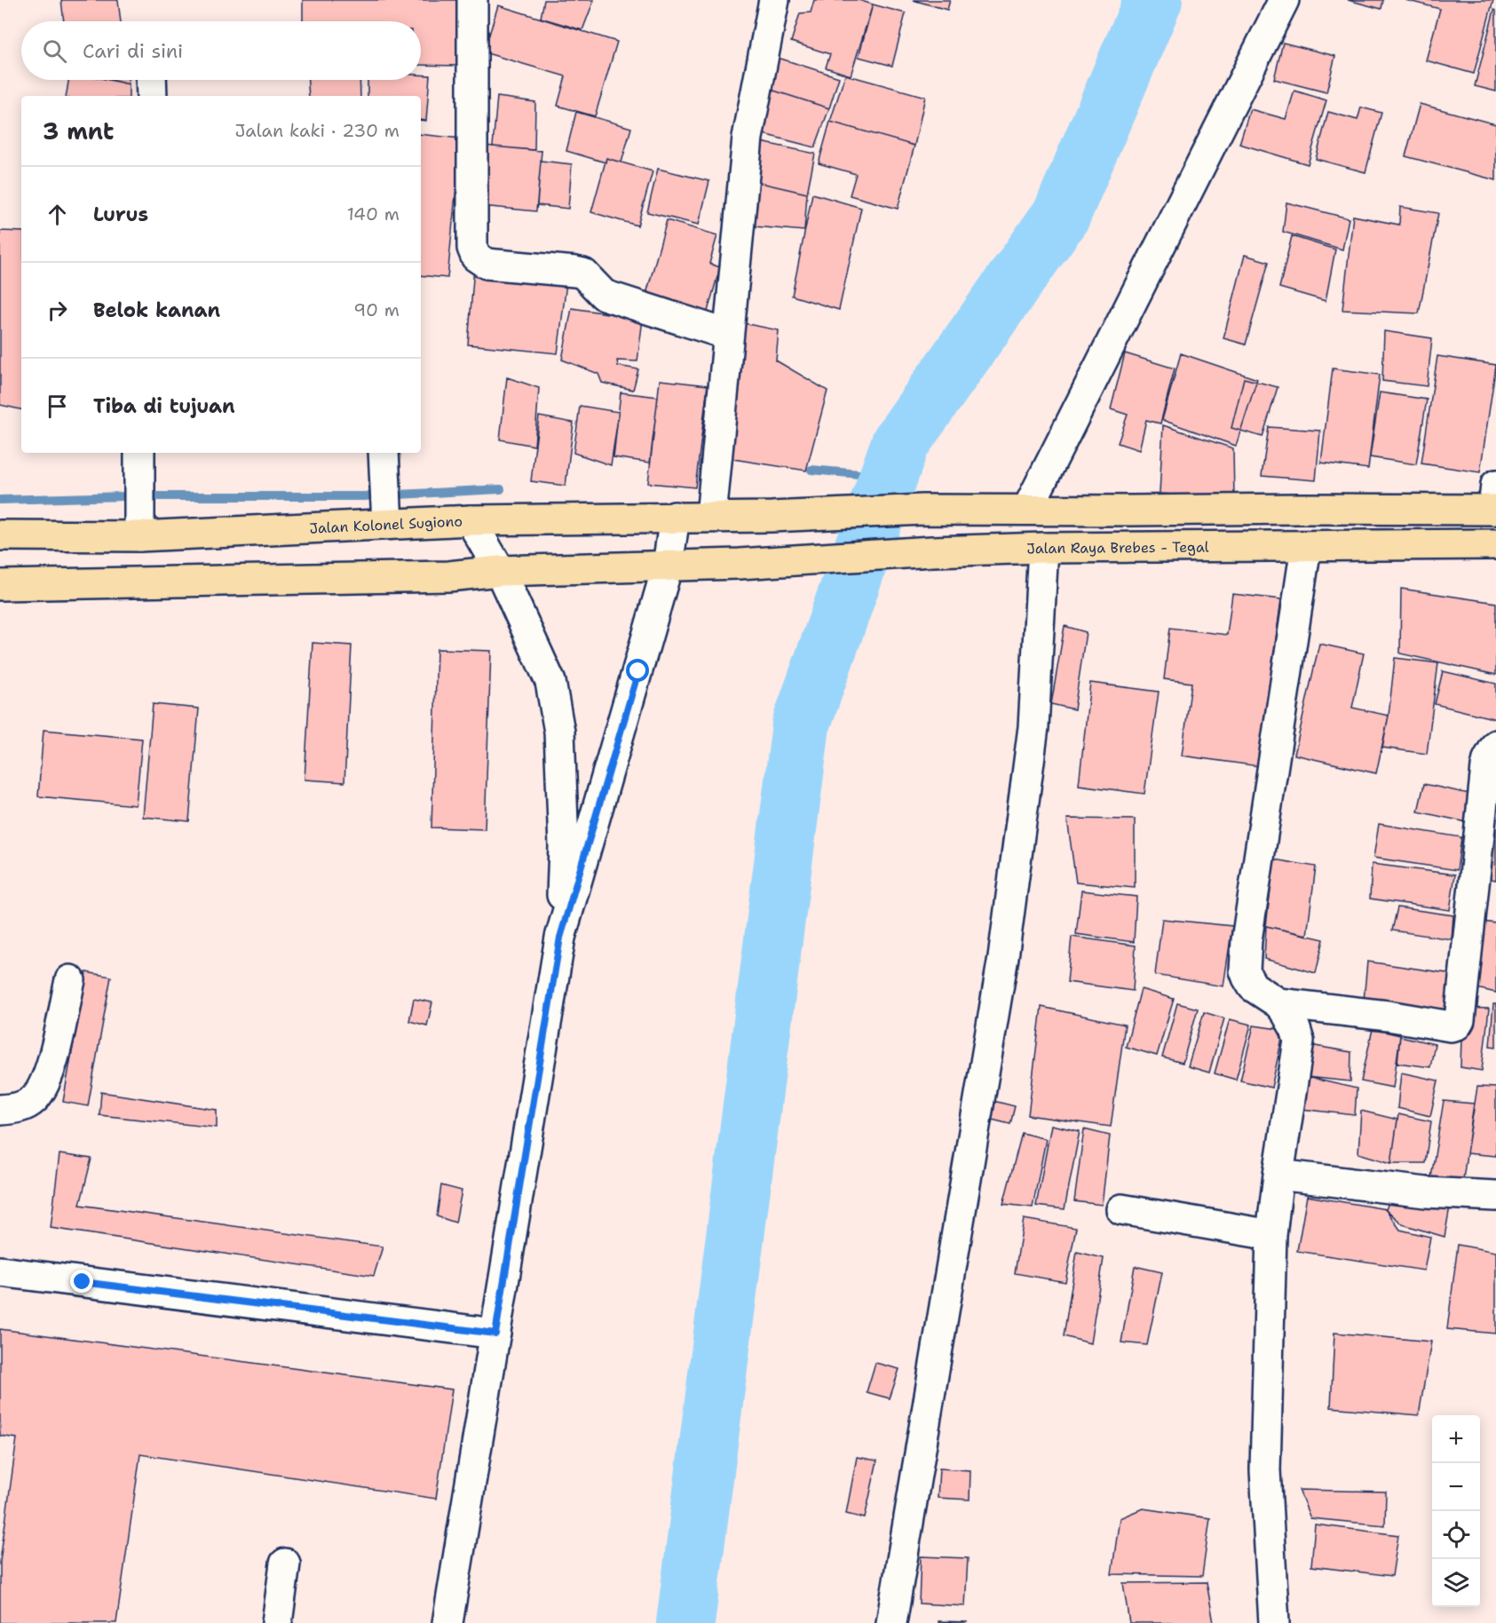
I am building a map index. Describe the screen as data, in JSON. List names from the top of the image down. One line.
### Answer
{"streets":{"highway":["Jalan Kolonel Sugiono","Jalan Raya Brebes - Tegal"]},"page":{"search":"Cari di sini","heading":["3 mnt","Jalan kaki · 230 m"],"list":[["Lurus","140 m"],["Belok kanan","90 m"],"Tiba di tujuan"],"map_buttons":["+","−"]}}
